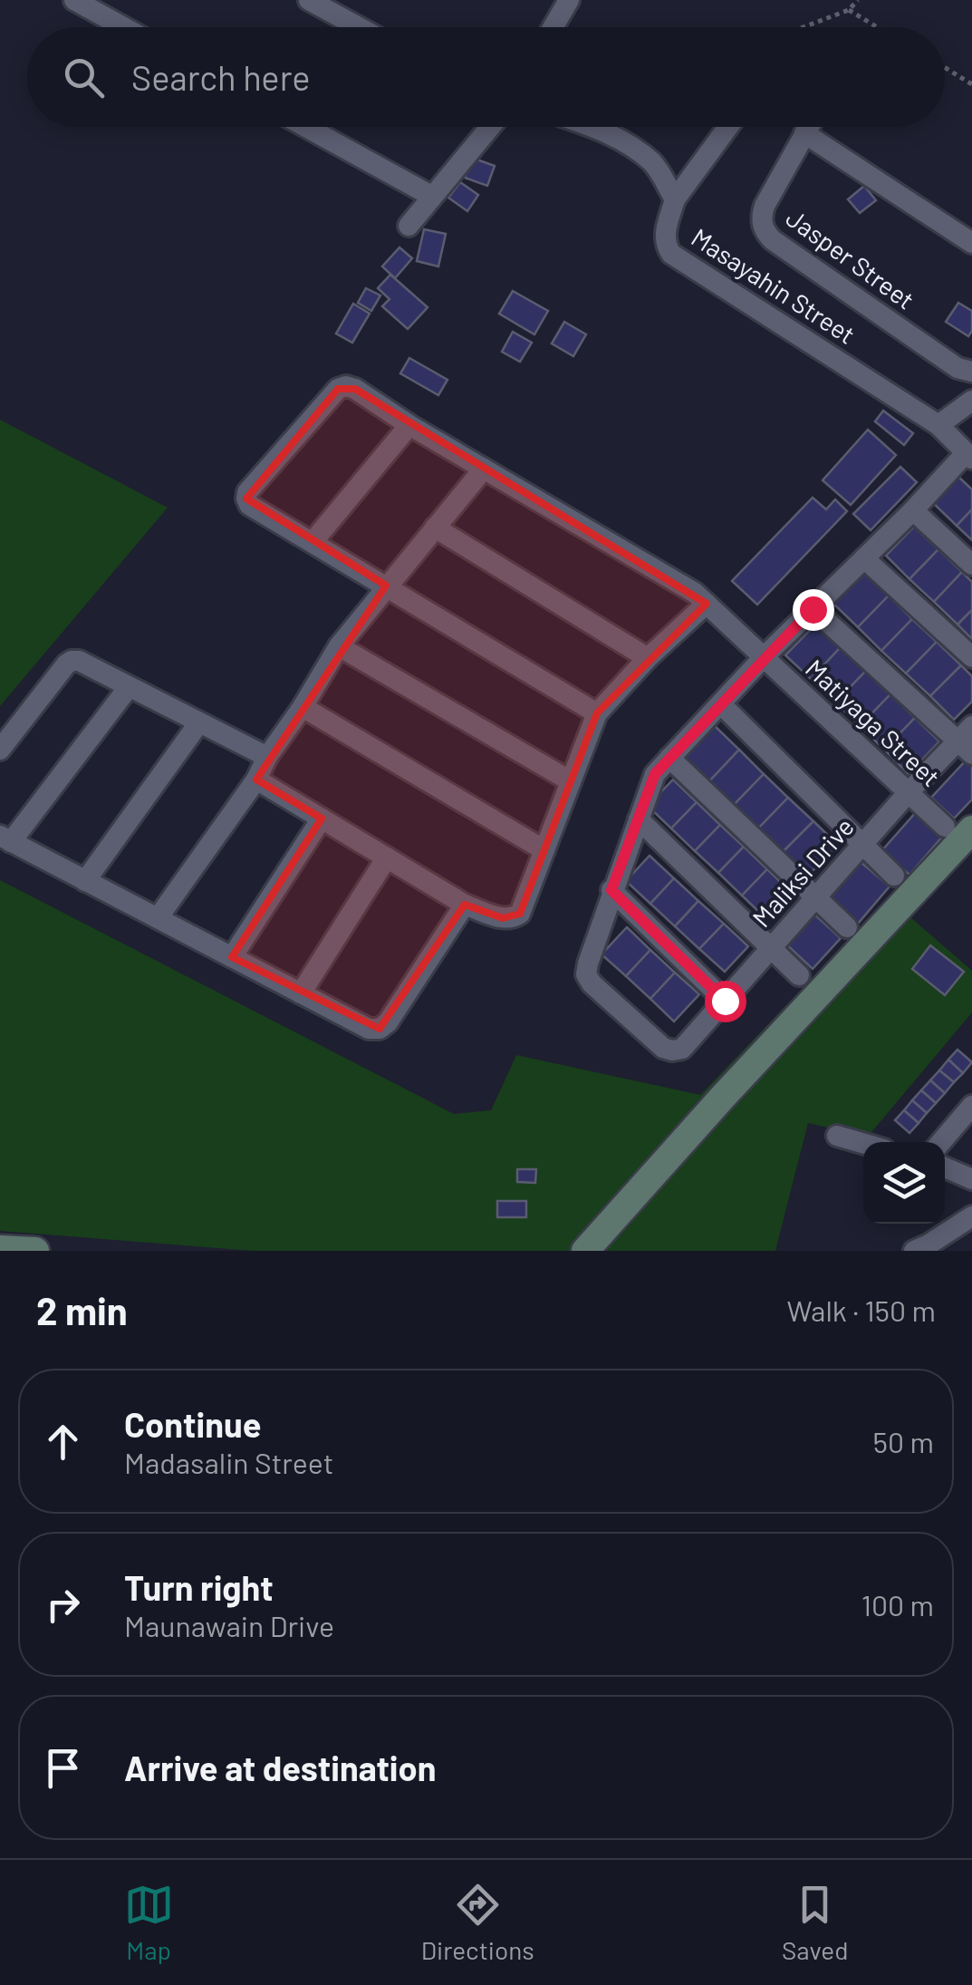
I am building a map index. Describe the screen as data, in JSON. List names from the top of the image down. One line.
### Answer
{"streets":{"street":["Jasper Street","Masayahin Street","Matiyaga Street","Maliksi Drive"]},"crossings":[["Matiyaga Street","Maliksi Drive"]],"page":{"search":"Search here","heading":["2 min","Walk · 150 m"],"list":[["Continue","Madasalin Street","50 m"],["Turn right","Maunawain Drive","100 m"],"Arrive at destination"],"nav":["Map","Directions","Saved"]}}
